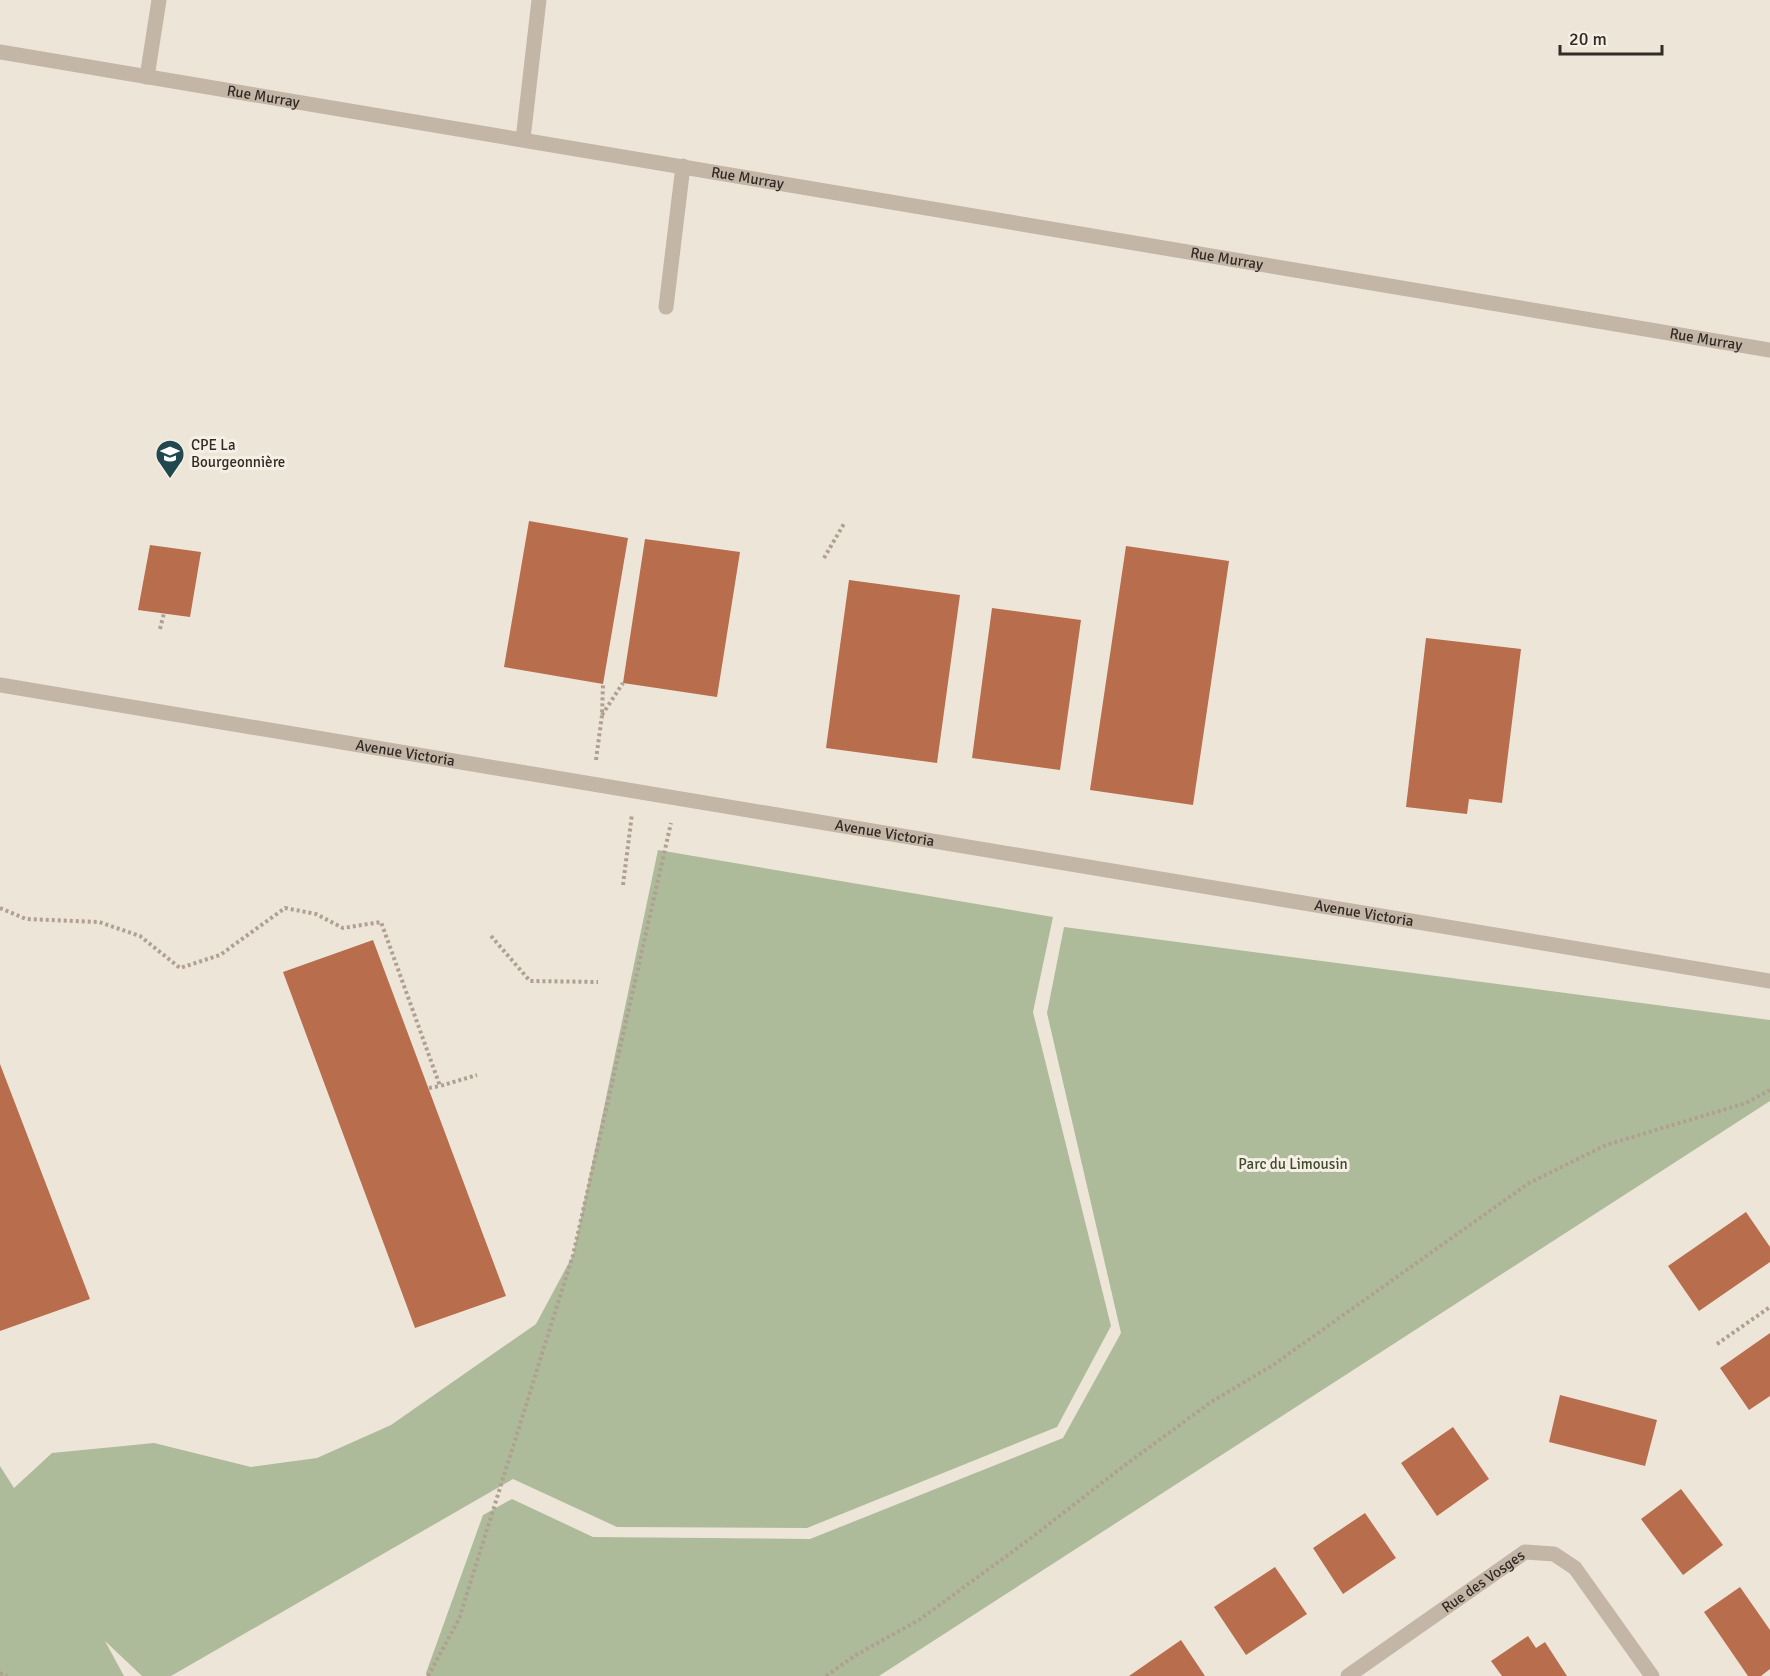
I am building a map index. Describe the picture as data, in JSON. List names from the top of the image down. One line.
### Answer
{"streets":{"street":["Rue Murray","Avenue Victoria","Rue des Vosges"]},"parks":["Parc du Limousin"],"places":{"school or university":["CPE La Bourgeonnière"]},"scale_bar":"20 m"}
